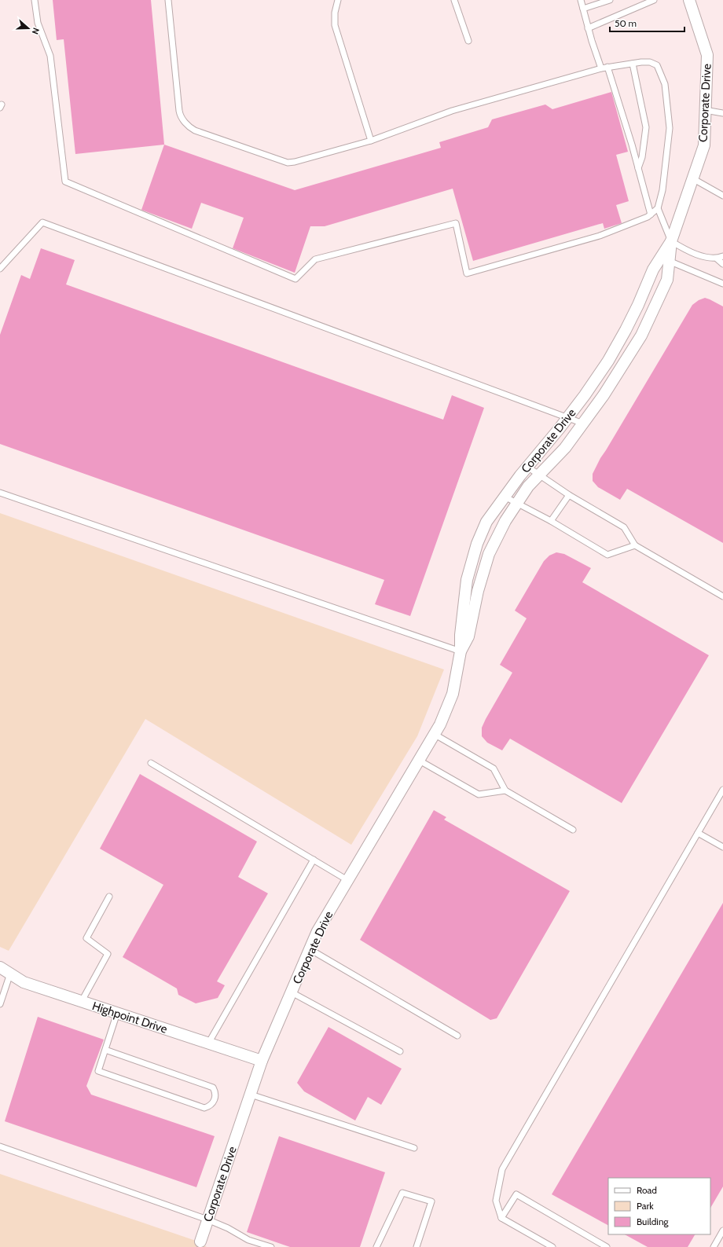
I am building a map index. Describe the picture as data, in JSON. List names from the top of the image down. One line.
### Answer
{"streets":{"street":["Corporate Drive","Highpoint Drive"]},"crossings":[["Corporate Drive","Highpoint Drive"]],"legend":["Road","Park","Building"],"scale_bar":"50 m","north":"right"}
